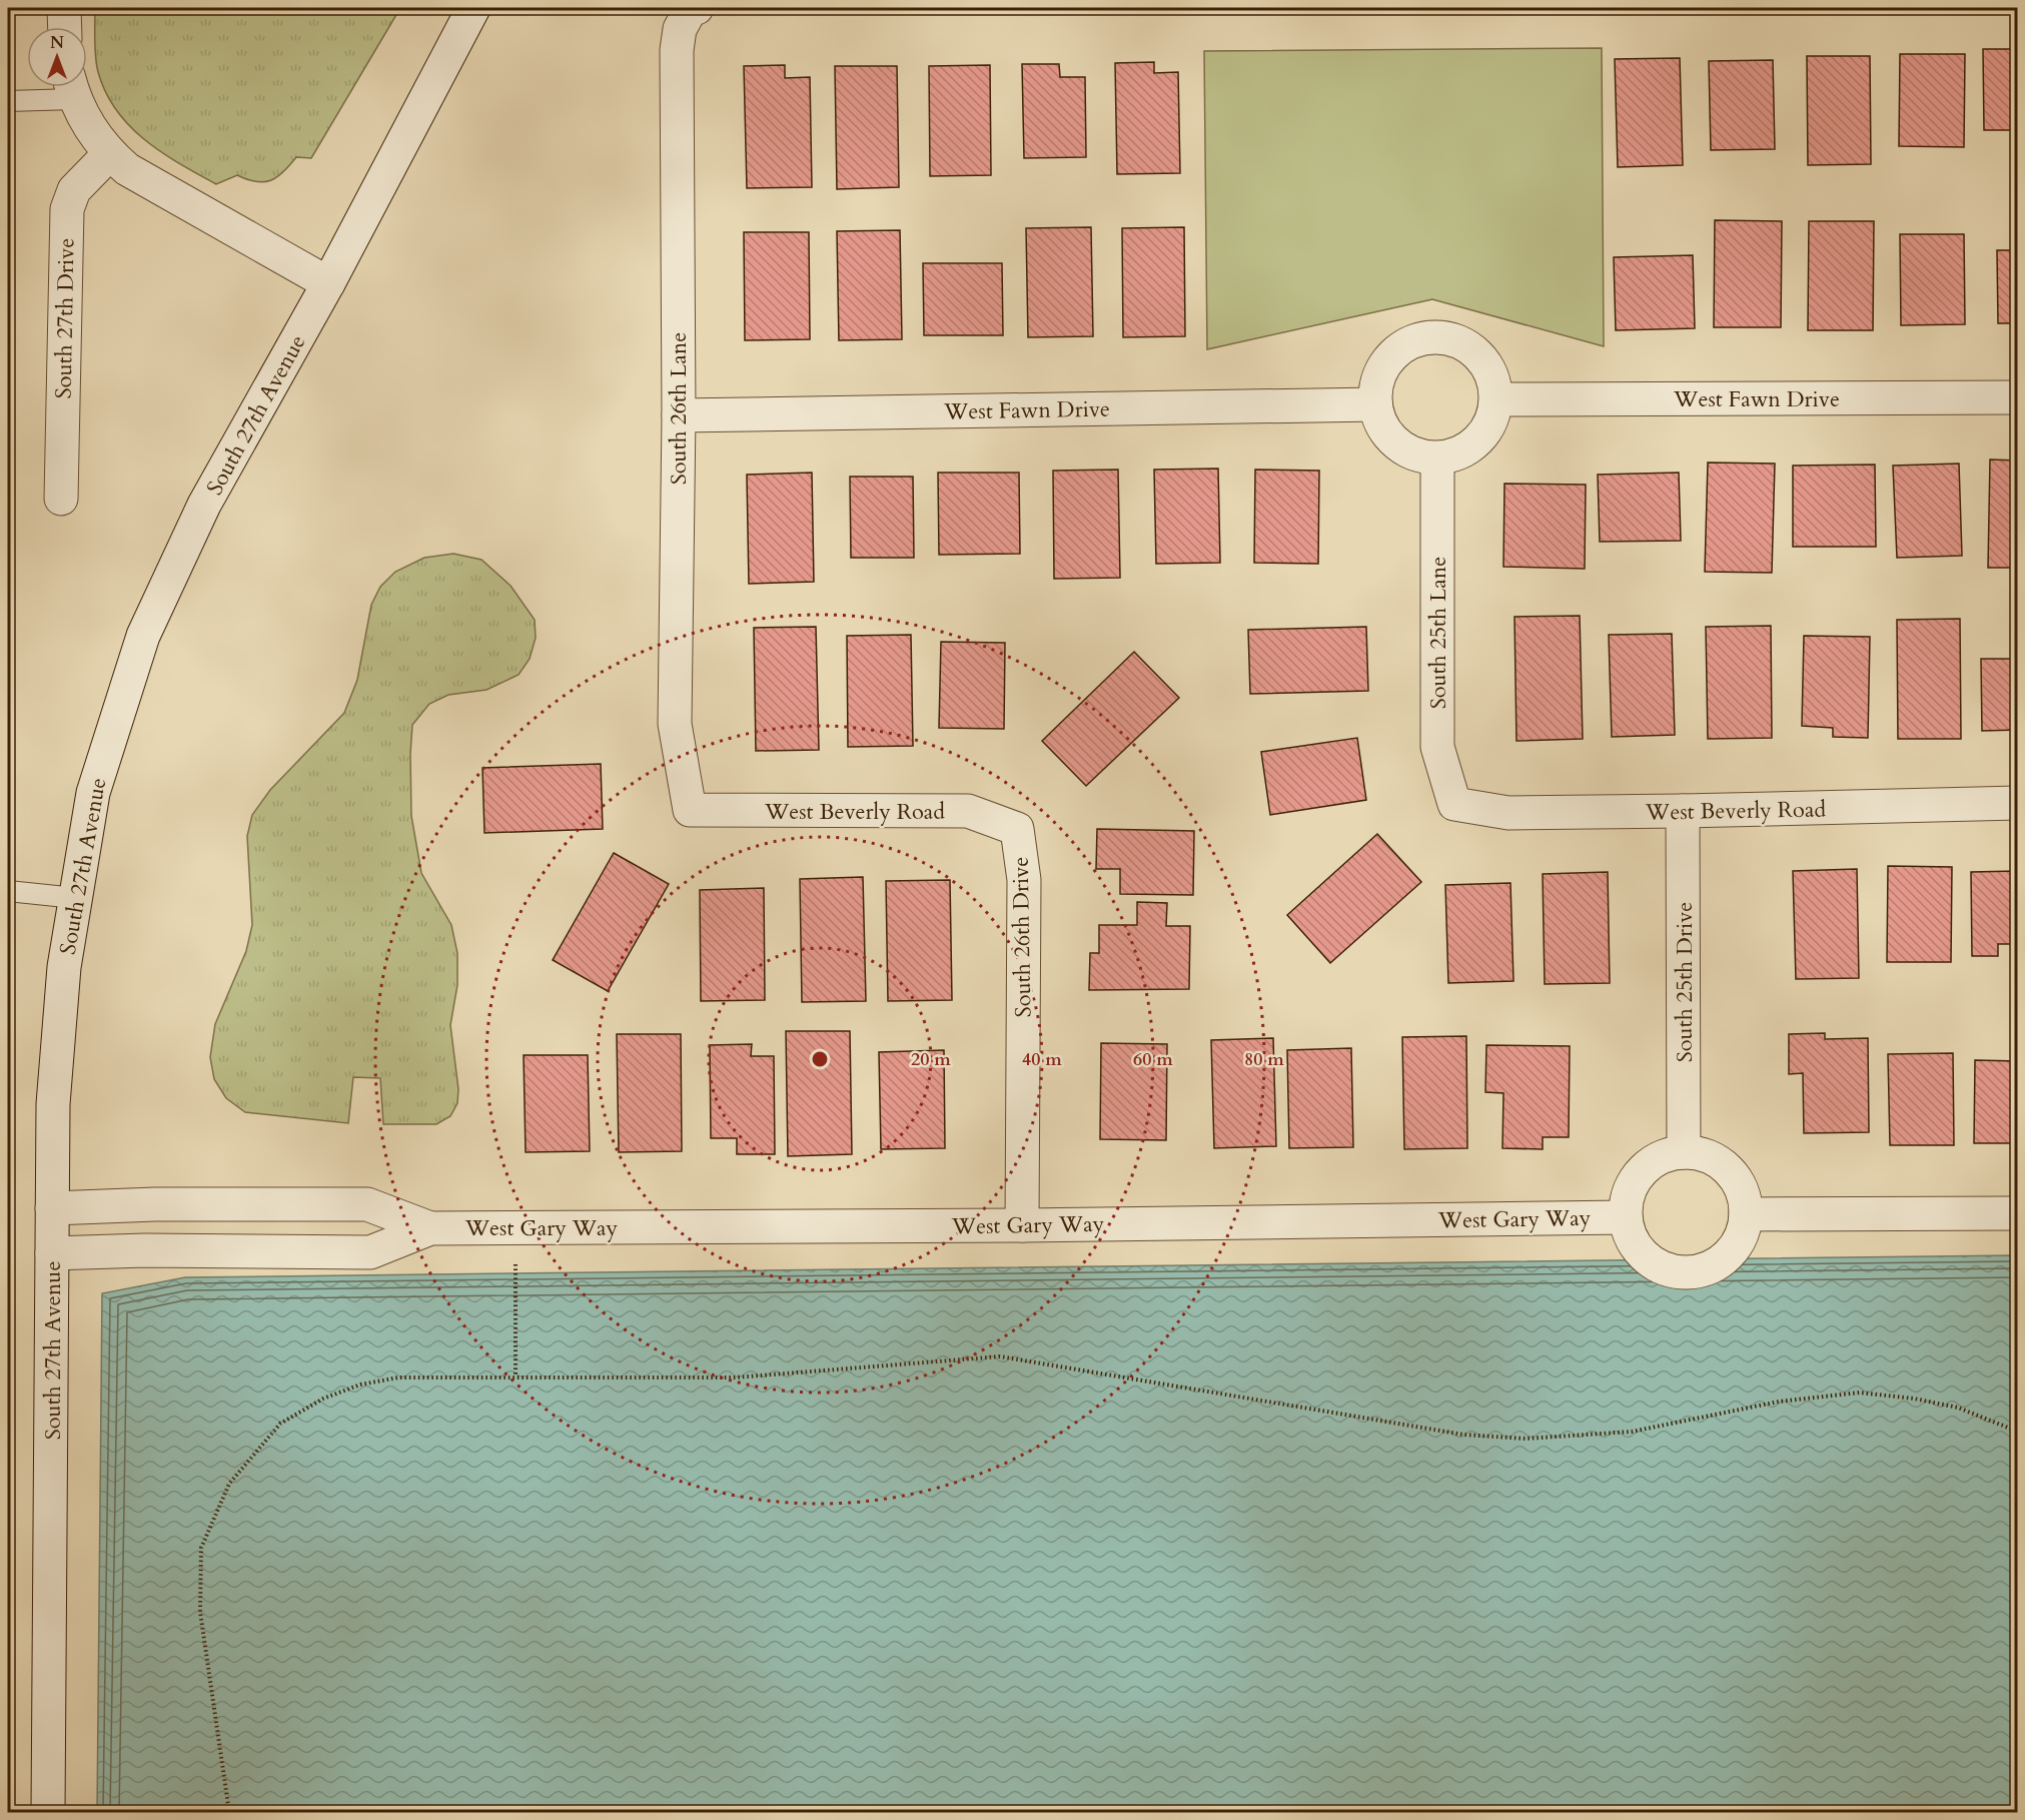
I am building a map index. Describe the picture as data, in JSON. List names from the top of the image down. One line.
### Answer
{"streets":{"street":["South 27th Drive","West Fawn Drive","South 26th Lane","South 27th Avenue","South 25th Lane","West Beverly Road","South 26th Drive","South 25th Drive","West Gary Way"]},"crossings":[["West Fawn Drive","South 26th Lane"],["West Fawn Drive","South 25th Lane"],["South 26th Lane","West Beverly Road"],["South 27th Avenue","West Gary Way"],["South 25th Lane","West Beverly Road"],["West Beverly Road","South 26th Drive"],["West Beverly Road","South 25th Drive"],["South 26th Drive","West Gary Way"],["South 25th Drive","West Gary Way"]],"north":"top","rings":["20 m","40 m","60 m","80 m"]}
